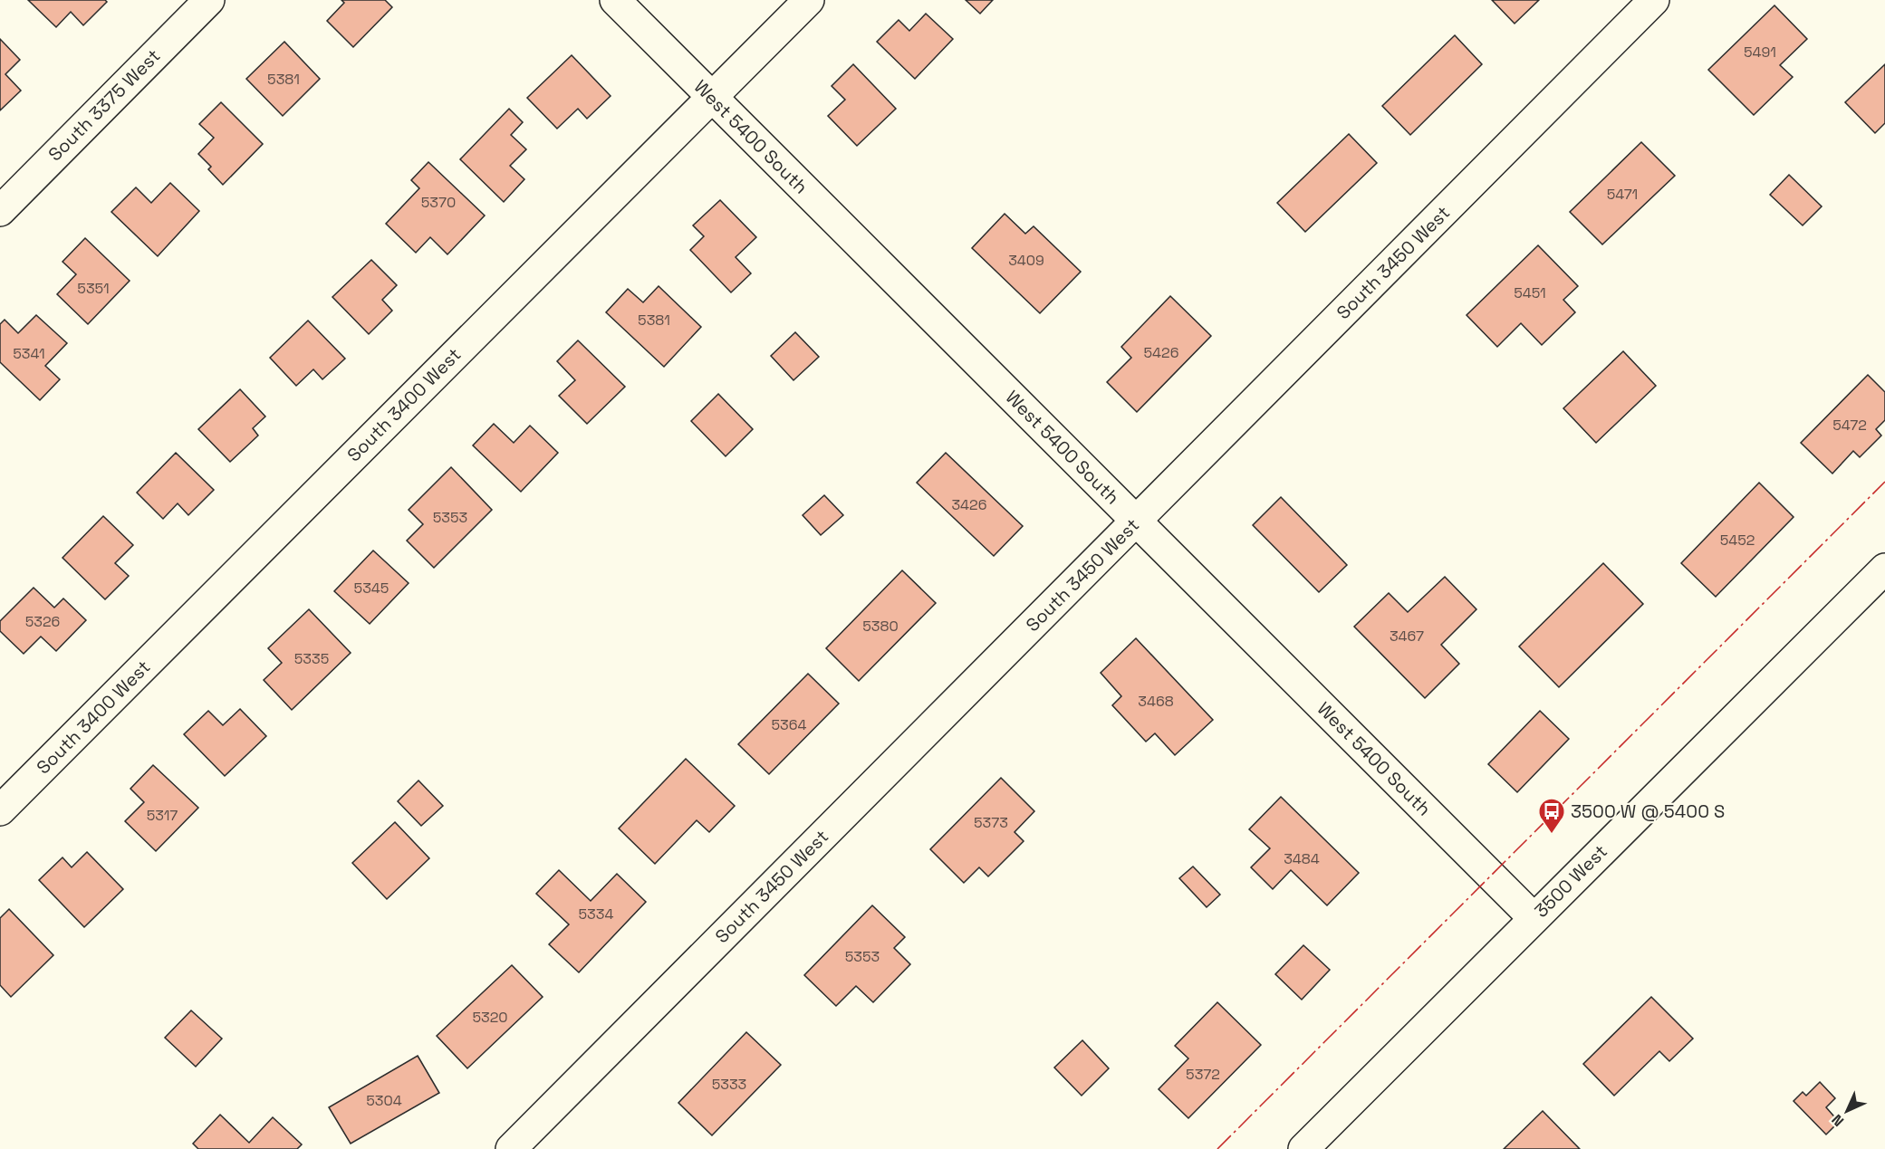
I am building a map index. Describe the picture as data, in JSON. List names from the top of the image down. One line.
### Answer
{"streets":{"street":["South 3375 West","West 5400 South","South 3450 West","South 3400 West","3500 West"]},"crossings":[["West 5400 South","South 3450 West"],["West 5400 South","South 3400 West"],["West 5400 South","3500 West"]],"places":{"bus stop":["3500 W @ 5400 S"]},"house_numbers":["5491","5381","5471","5370","3409","5351","5451","5381","5426","5341","5472","3426","5353","5452","5345","5326","5380","3467","5335","3468","5364","5317","5373","3484","5334","5353","5320","5372","5333","5304"],"north":"bottom left"}
